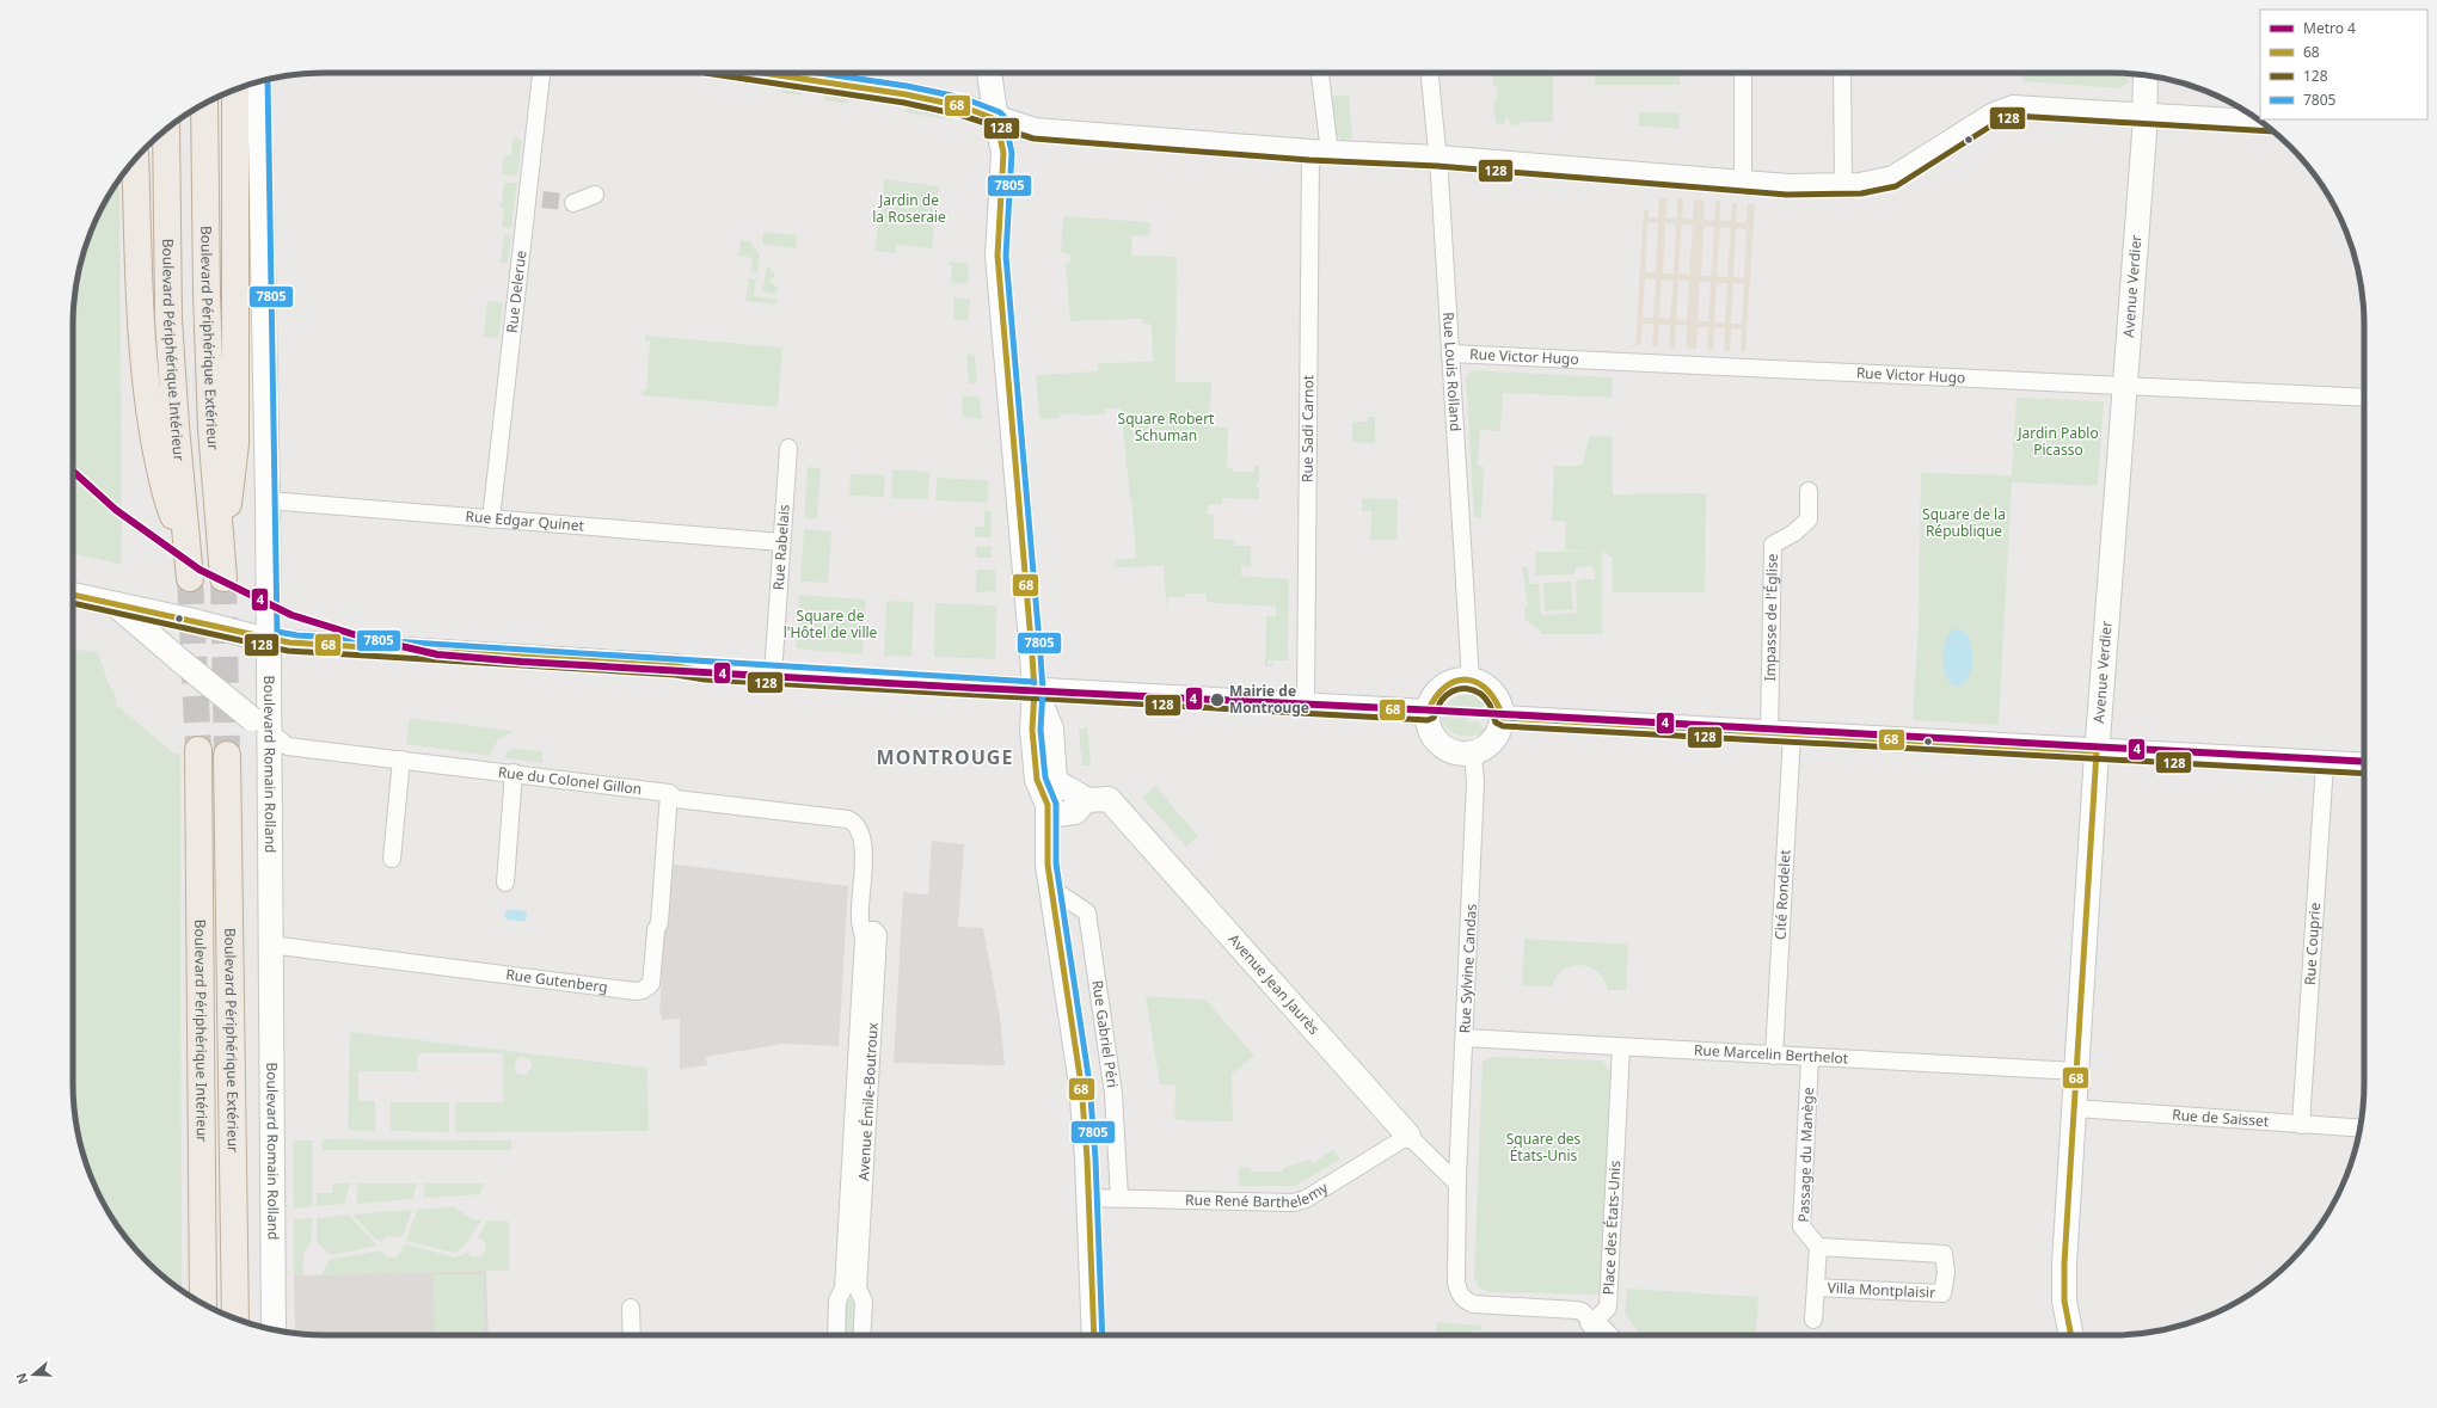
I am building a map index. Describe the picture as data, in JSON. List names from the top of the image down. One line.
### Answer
{"streets":{"highway":["Boulevard Périphérique Extérieur","Boulevard Périphérique Intérieur"],"main road":["Avenue Verdier","Boulevard Romain Rolland","Avenue Jean Jaurès"],"street":["Rue Delerue","Rue Victor Hugo","Rue Louis Rolland","Rue Sadi Carnot","Rue Edgar Quinet","Rue Rabelais","Impasse de l'Église","Rue du Colonel Gillon","Cité Rondelet","Rue Couprie","Rue Sylvine Candas","Rue Gutenberg","Rue Gabriel Péri","Rue Marcelin Berthelot","Avenue Émile-Boutroux","Rue de Saisset","Passage du Manège","Rue René Barthelemy","Place des États-Unis","Villa Montplaisir"]},"crossings":[["Avenue Verdier","Rue Victor Hugo"],["Avenue Verdier","Rue Marcelin Berthelot"],["Avenue Verdier","Rue de Saisset"],["Rue Delerue","Rue Edgar Quinet"],["Rue Victor Hugo","Rue Louis Rolland"],["Rue Louis Rolland","Rue Sylvine Candas"],["Rue Edgar Quinet","Rue Rabelais"],["Rue Edgar Quinet","Boulevard Romain Rolland"],["Impasse de l'Église","Cité Rondelet"],["Boulevard Romain Rolland","Rue du Colonel Gillon"],["Boulevard Romain Rolland","Rue Gutenberg"],["Rue du Colonel Gillon","Rue Gutenberg"],["Rue du Colonel Gillon","Avenue Émile-Boutroux"],["Cité Rondelet","Rue Marcelin Berthelot"],["Rue Couprie","Rue de Saisset"],["Rue Sylvine Candas","Avenue Jean Jaurès"],["Rue Sylvine Candas","Rue Marcelin Berthelot"],["Avenue Jean Jaurès","Rue René Barthelemy"],["Rue Gabriel Péri","Rue René Barthelemy"],["Rue Marcelin Berthelot","Passage du Manège"],["Rue Marcelin Berthelot","Place des États-Unis"],["Passage du Manège","Villa Montplaisir"]],"districts":["MONTROUGE"],"parks":["Jardin de la Roseraie","Square Robert Schuman","Jardin Pablo Picasso","Square de la République","Square de l'Hôtel de ville","Square des États-Unis"],"places":["Mairie de Montrouge"],"lines":["transit line 68","transit line 128","transit line 7805","metro line 4"],"legend":["Metro 4","68","128","7805"],"north":"left"}
